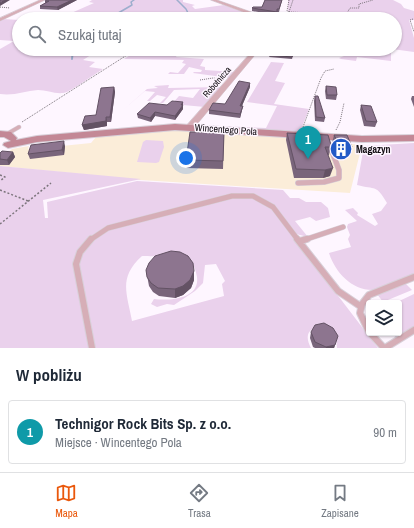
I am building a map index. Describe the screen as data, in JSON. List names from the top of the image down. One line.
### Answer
{"streets":{"street":["Robotnicza","Wincentego Pola"]},"crossings":[["Robotnicza","Wincentego Pola"]],"places":{"building":["Magazyn"]},"page":{"search":"Szukaj tutaj","pins":"1","heading":"W pobliżu","list":[{"mark":"1","name":"Technigor Rock Bits Sp. z o.o.","note":"Miejsce · Wincentego Pola","value":"90 m"}],"nav":["Mapa","Trasa","Zapisane"]}}
